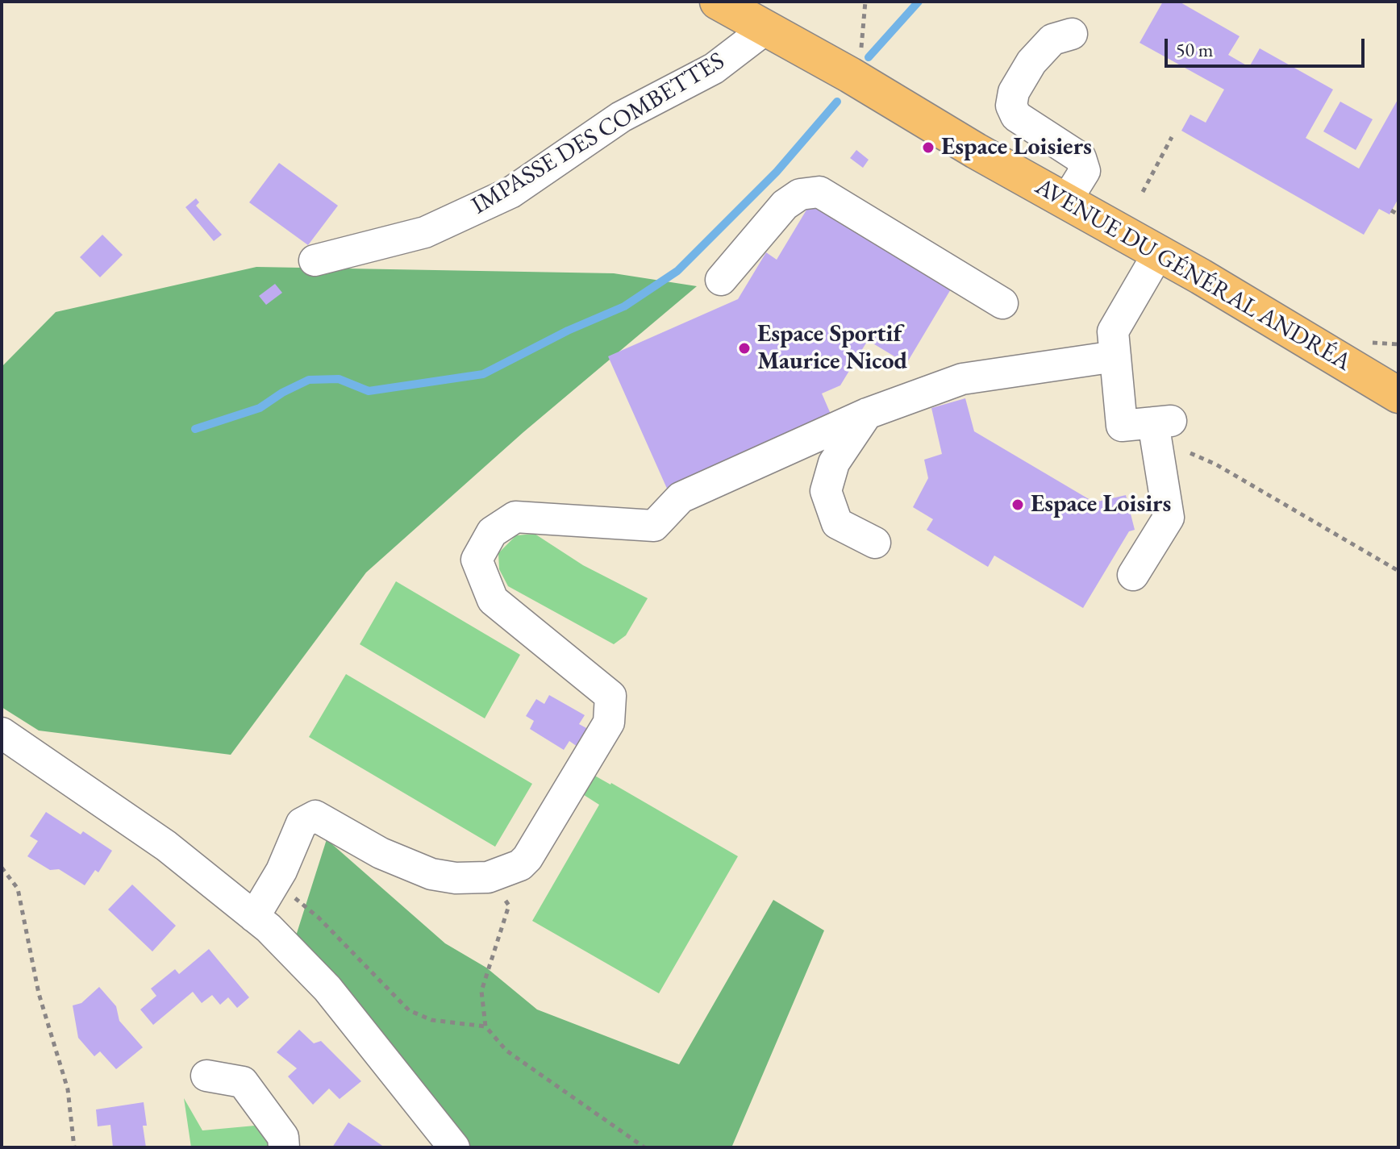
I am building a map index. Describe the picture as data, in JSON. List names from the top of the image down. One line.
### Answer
{"streets":{"main road":["AVENUE DU GÉNÉRAL ANDRÉA"],"street":["IMPASSE DES COMBETTES"]},"crossings":[["IMPASSE DES COMBETTES","AVENUE DU GÉNÉRAL ANDRÉA"]],"places":["Espace Loisiers","Espace Sportif Maurice Nicod","Espace Loisirs"],"scale_bar":"50 m"}
